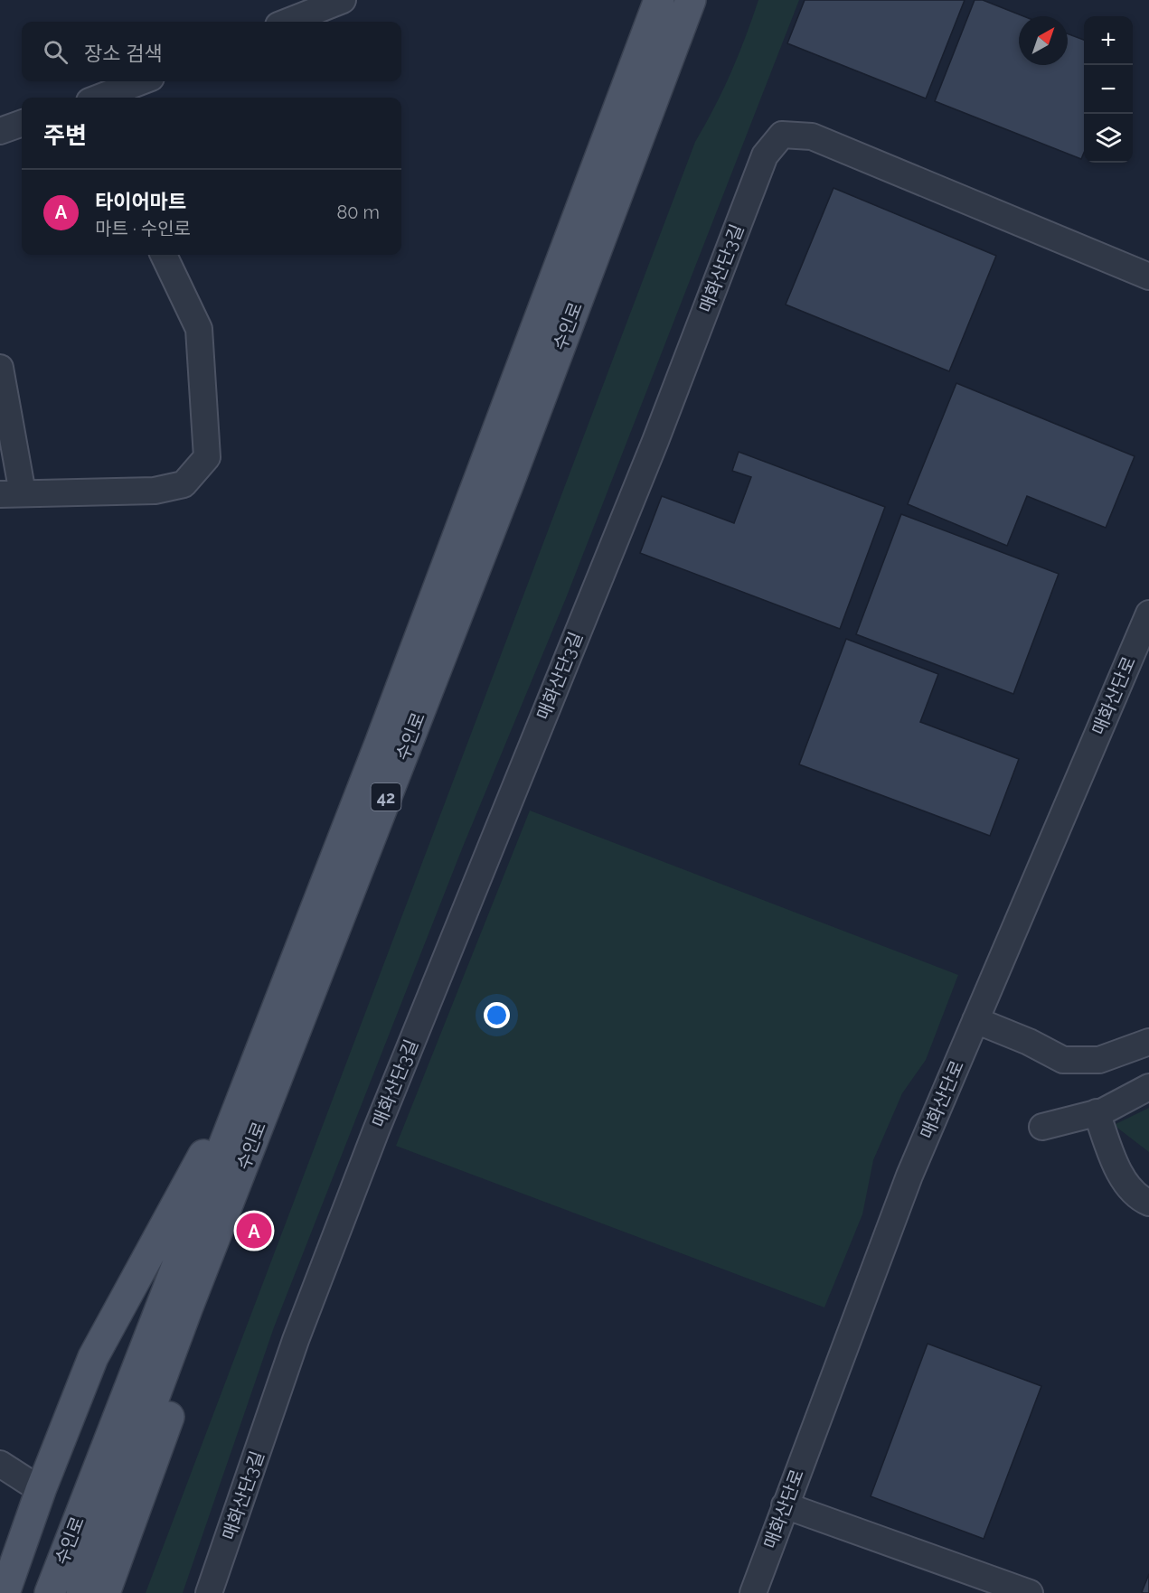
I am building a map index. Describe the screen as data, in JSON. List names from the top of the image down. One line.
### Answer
{"streets":{"main road":["수인로","42"],"street":["매화산단3길","매화산단로"]},"north":"top right","page":{"map_buttons":["+","−"],"search":"장소 검색","heading":"주변","list":[{"mark":"A","name":"타이어마트","note":"마트 · 수인로","value":"80 m"}],"pins":"A"}}
